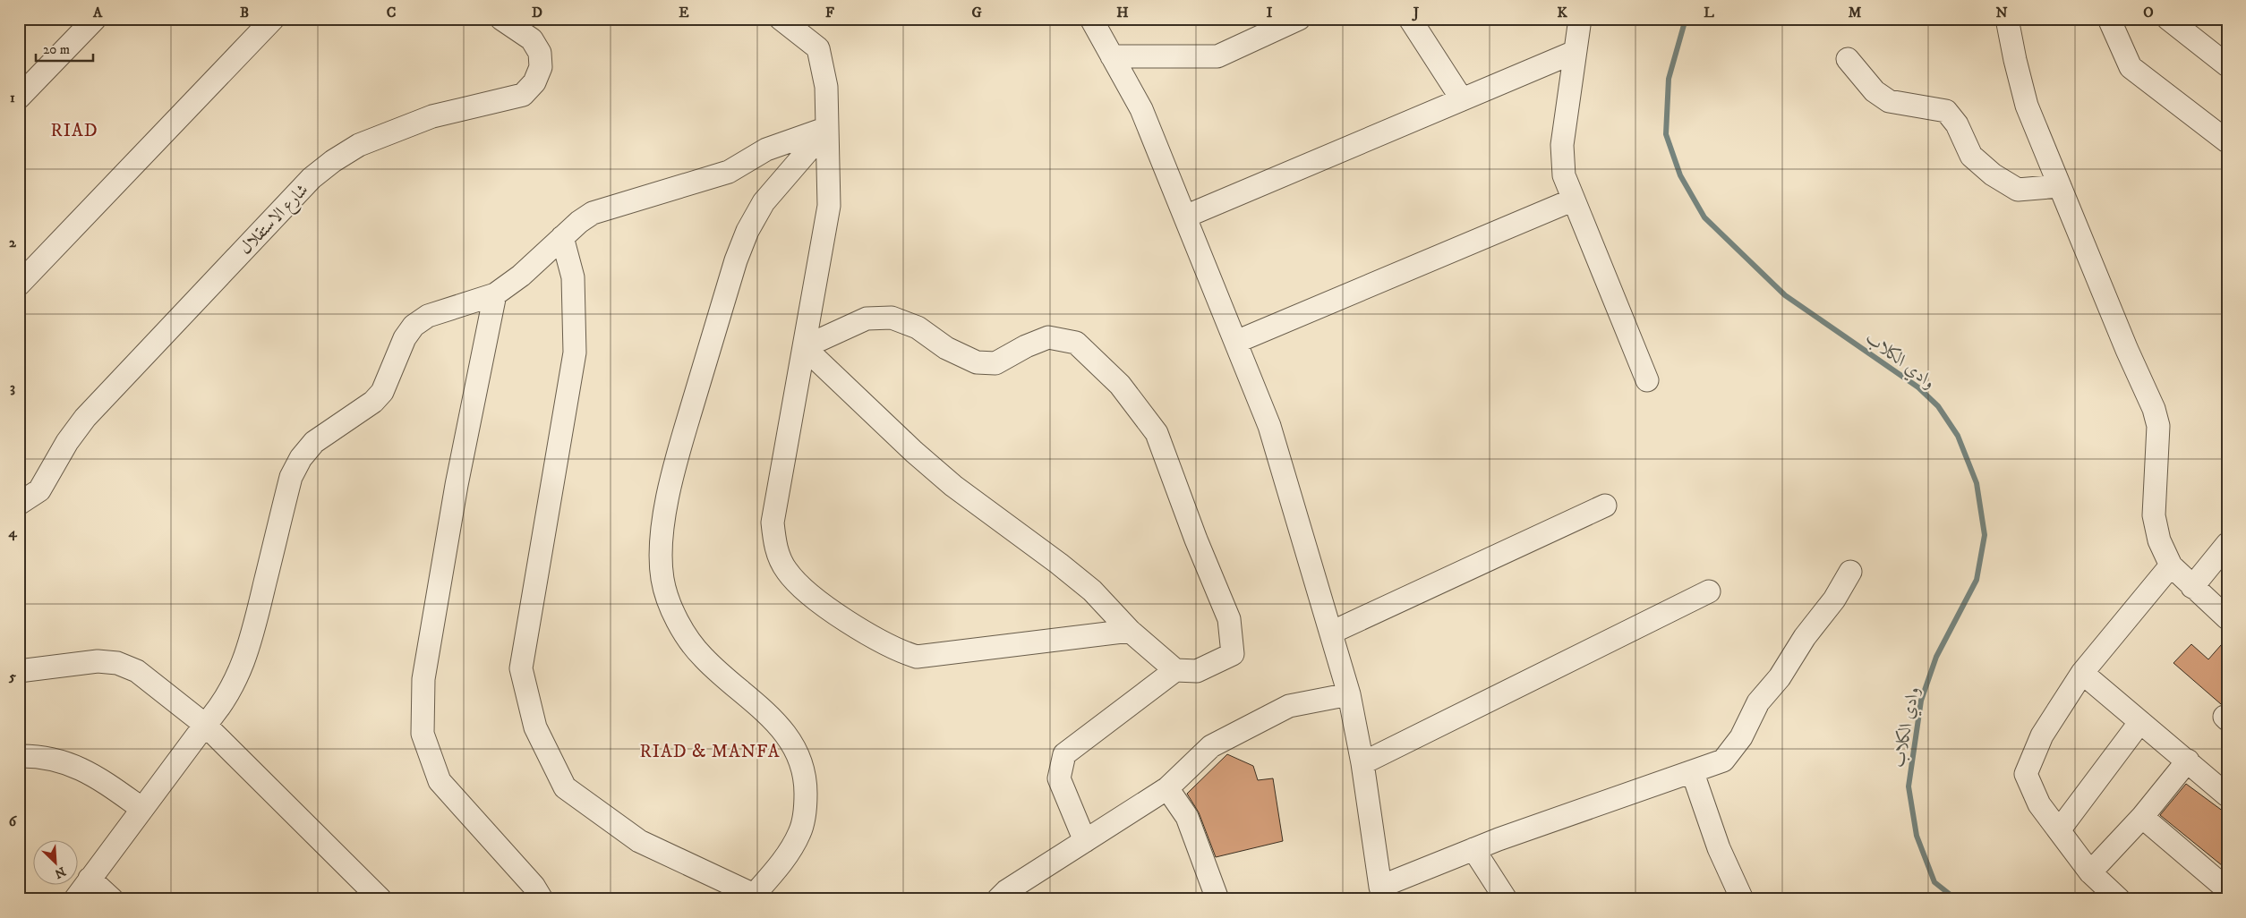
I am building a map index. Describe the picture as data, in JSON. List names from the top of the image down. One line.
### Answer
{"streets":{"street":["شارع الاستقلال"]},"districts":["RIAD","RIAD & MANFA"],"water":["وادي الكلاب"],"scale_bar":"20 m","north":"bottom right","grid":{"columns":["A","B","C","D","E","F","G","H","I","J","K","L","M","N","O"],"rows":["1","2","3","4","5","6"]}}
